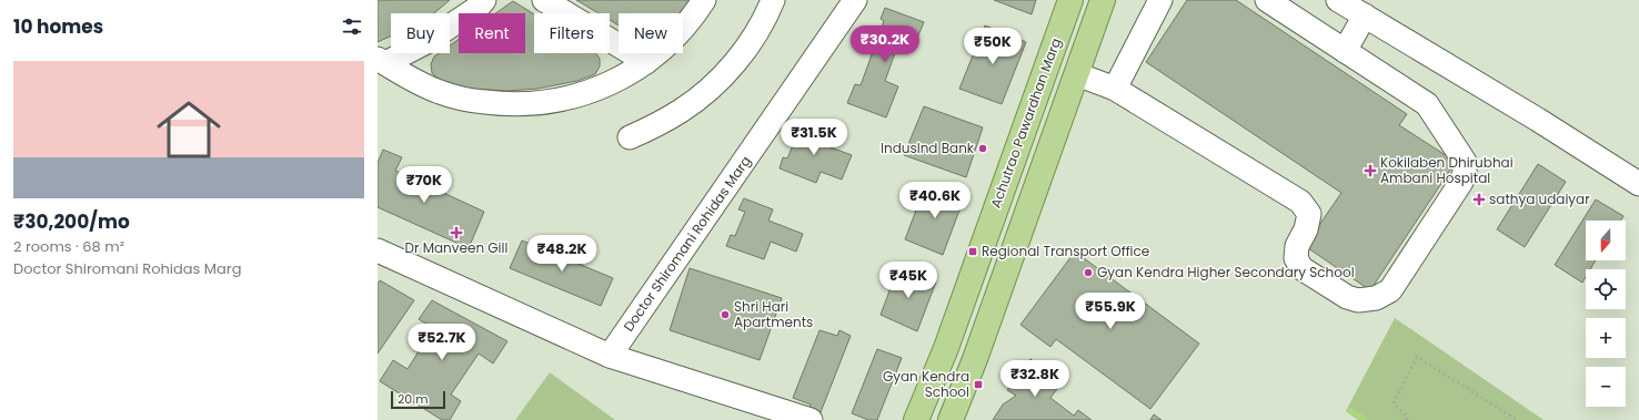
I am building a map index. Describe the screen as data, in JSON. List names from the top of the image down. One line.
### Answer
{"streets":{"main road":["Achutrao Pawardhan Marg"],"street":["Doctor Shiromani Rohidas Marg"]},"places":{"other":["IndusInd Bank","Gyan Kendra Higher Secondary School","Shri Hari Apartments"],"health":["Kokilaben Dhirubhai Ambani Hospital","sathya udaiyar","Dr Manveen Gill"],"transit":["Regional Transport Office","Gyan Kendra School"]},"scale_bar":"20 m","north":"bottom","page":{"heading":"10 homes","chip":["Buy","Rent","Filters","New"],"price":["₹30.2K","₹50K","₹31.5K","₹70K","₹40.6K","₹48.2K","₹45K","₹55.9K","₹52.7K","₹32.8K"],"list":[{"name":"₹30,200/mo","note":"2 rooms · 68 m² · Doctor Shiromani Rohidas Marg"}],"map_buttons":["+","−"],"scale":"20 m"}}
